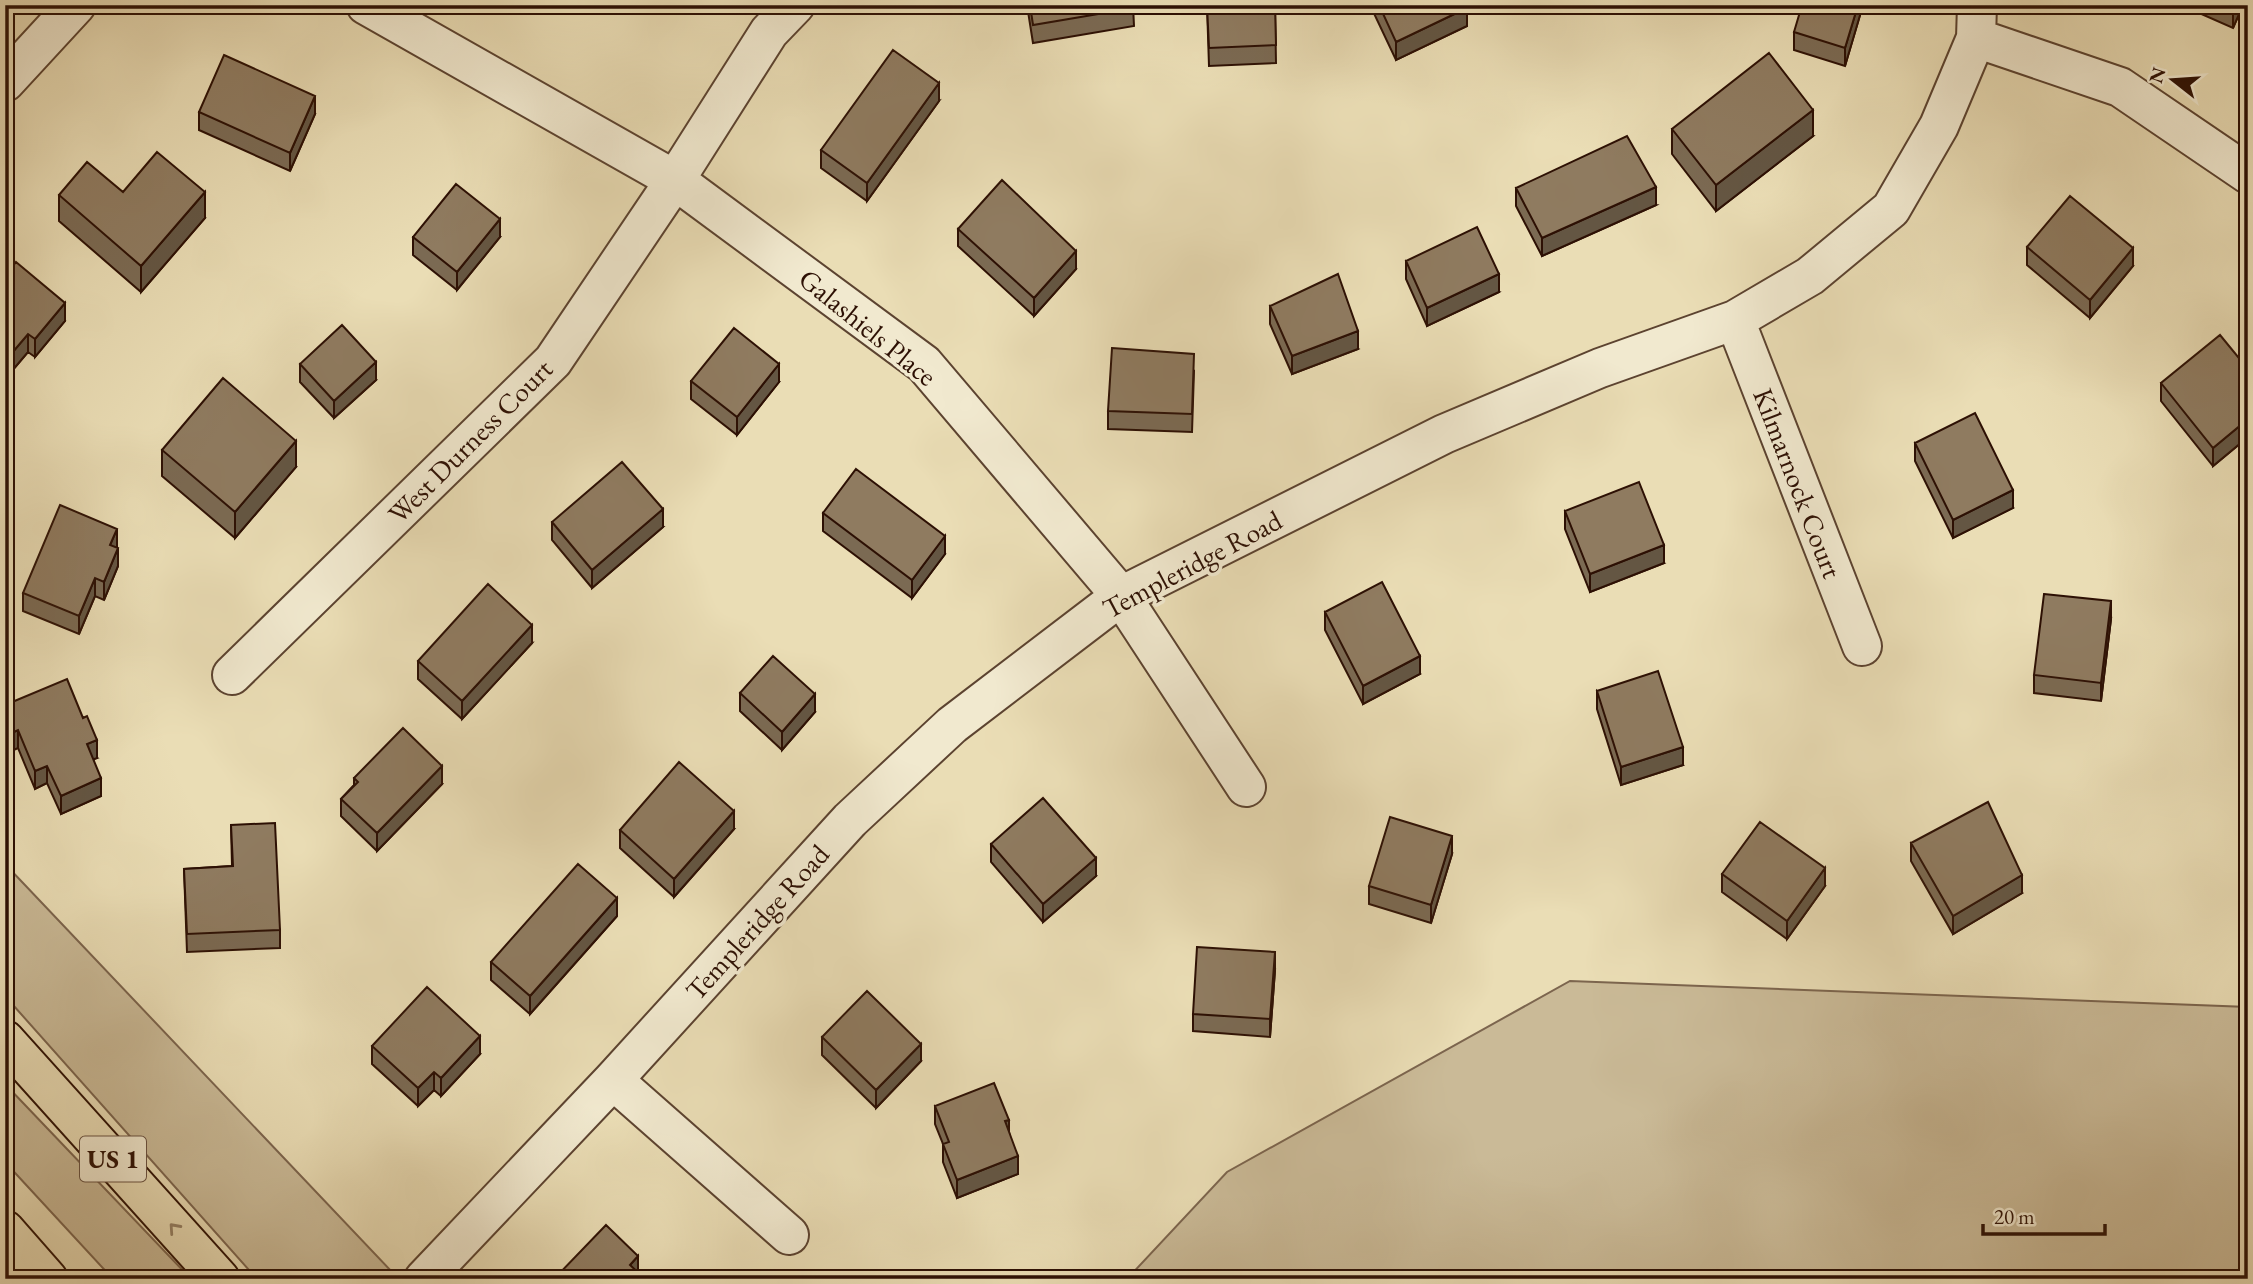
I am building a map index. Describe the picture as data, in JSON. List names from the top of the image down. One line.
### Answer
{"streets":{"highway":["US 1"],"street":["Galashiels Place","West Durness Court","Kilmarnock Court","Templeridge Road"]},"crossings":[["Galashiels Place","West Durness Court"],["Galashiels Place","Templeridge Road"],["Kilmarnock Court","Templeridge Road"]],"scale_bar":"20 m","north":"left"}
